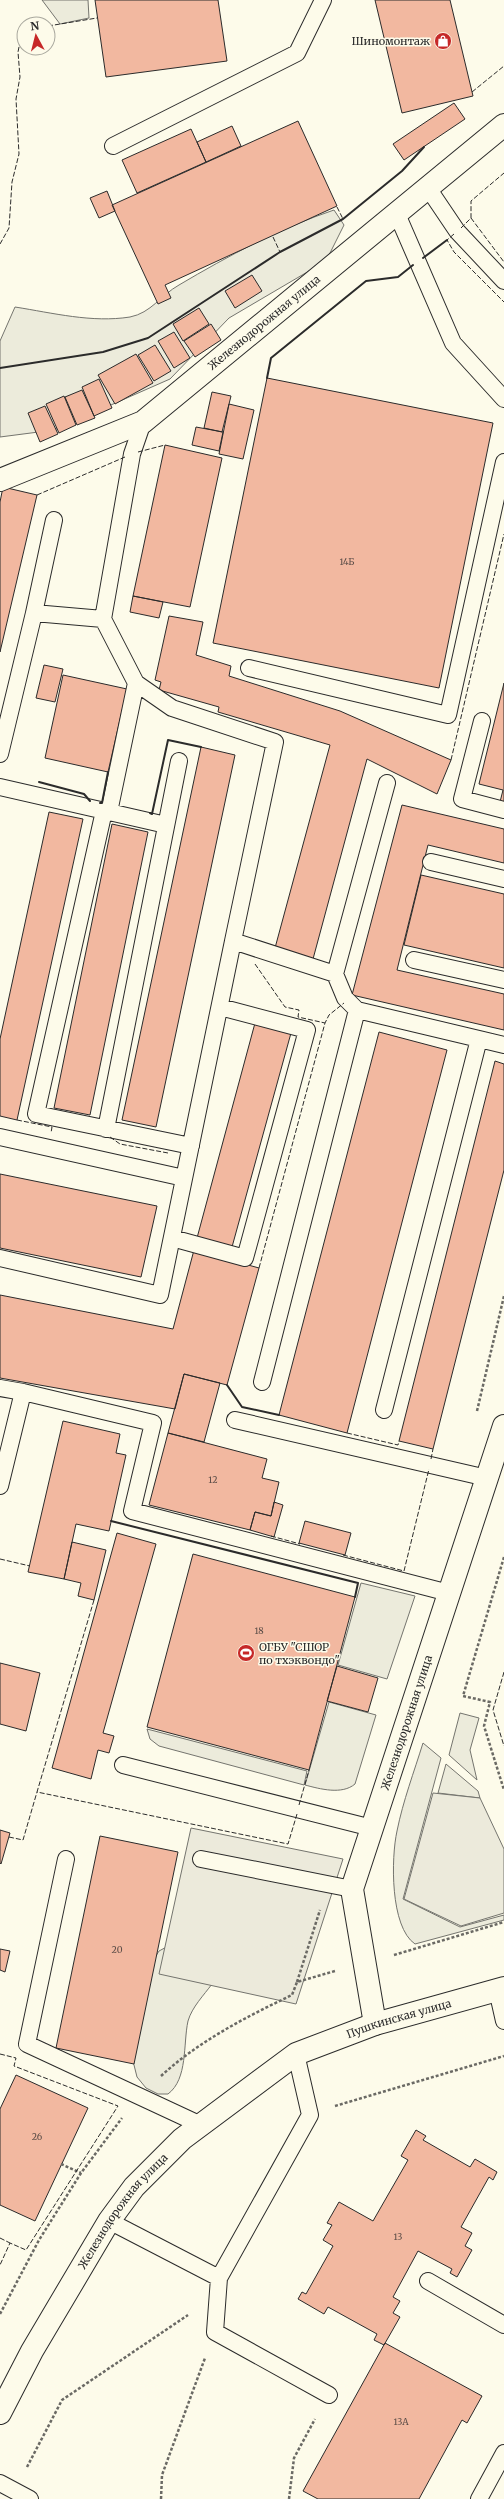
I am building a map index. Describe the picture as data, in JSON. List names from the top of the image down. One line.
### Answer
{"streets":{"street":["Железнодорожная улица","Пушкинская улица"]},"crossings":[["Железнодорожная улица","Пушкинская улица"]],"places":{"shop":["Шиномонтаж"],"sports":["ОГБУ \"СШОР по тхэквондо\""]},"house_numbers":["14Б","12","18","20","26","13","13А"],"north":"top"}
